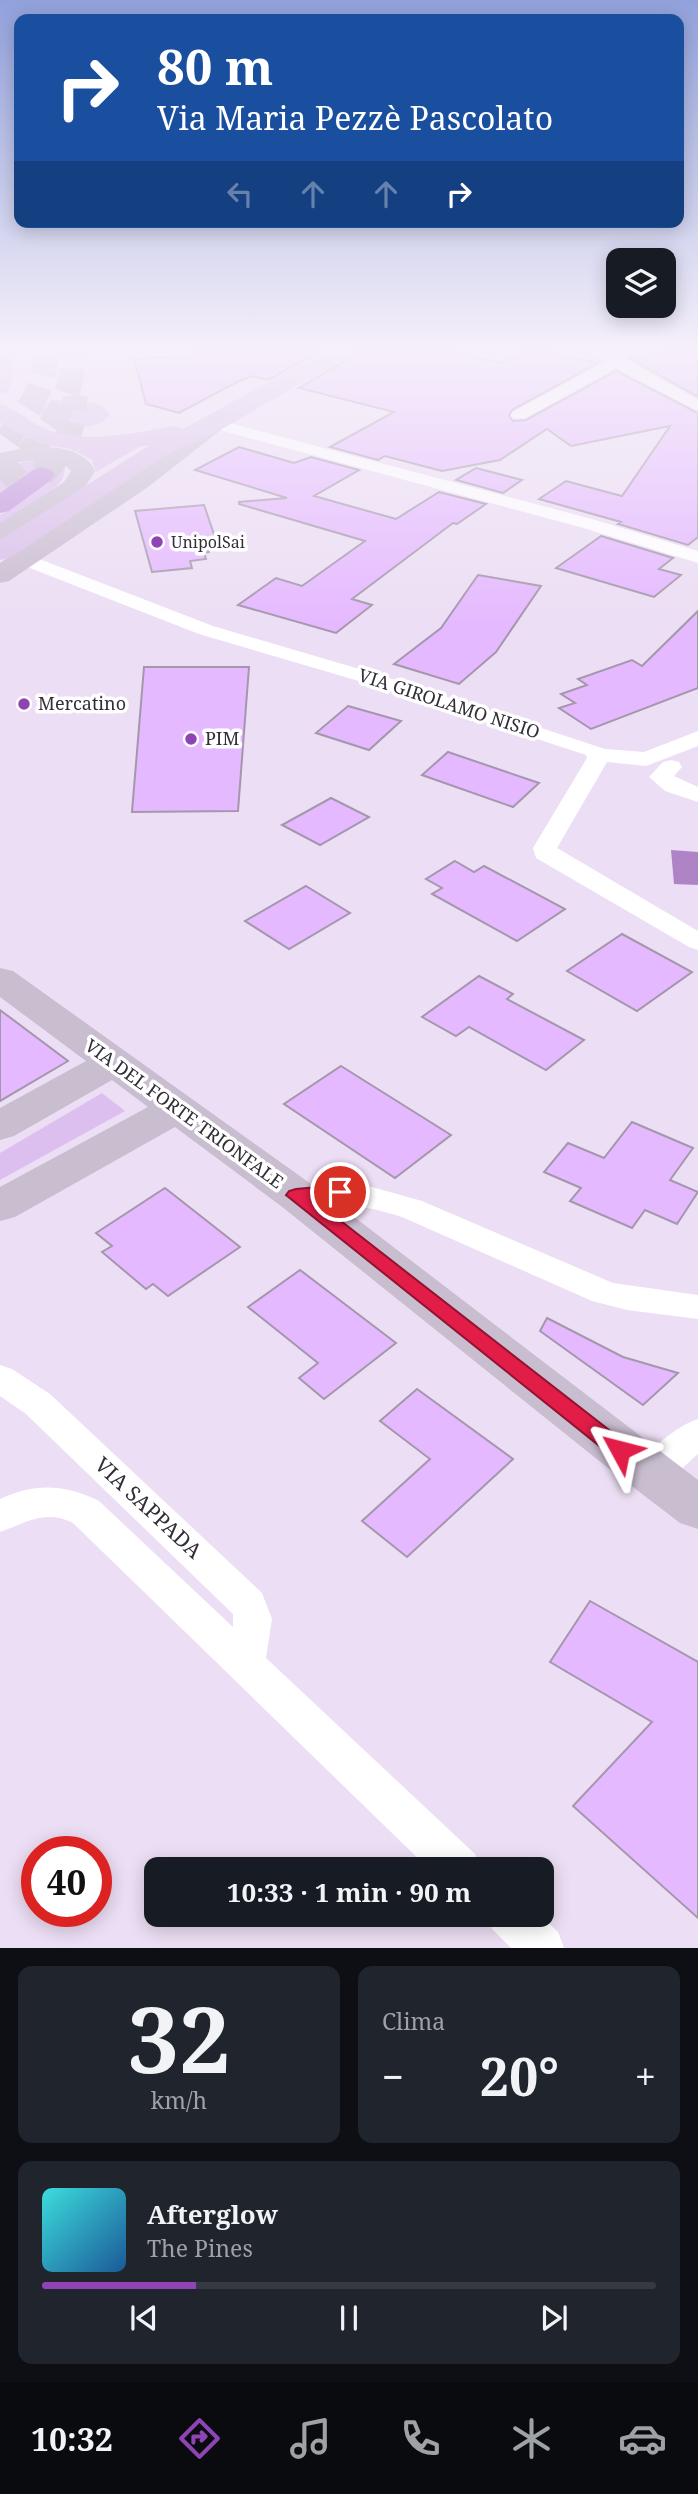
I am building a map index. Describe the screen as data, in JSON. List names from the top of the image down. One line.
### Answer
{"streets":{"street":["VIA GIROLAMO NISIO","VIA DEL FORTE TRIONFALE","VIA SAPPADA"]},"places":["UnipolSai","Mercatino","PIM"],"page":{"turn":["80 m","Via Maria Pezzè Pascolato"],"limit":"40","trip":"10:33 · 1 min · 90 m","tile":[["32","km/h"],"Clima"],"heat":["−","20°","+"],"song":["Afterglow","The Pines"],"tabs":"10:32"}}
